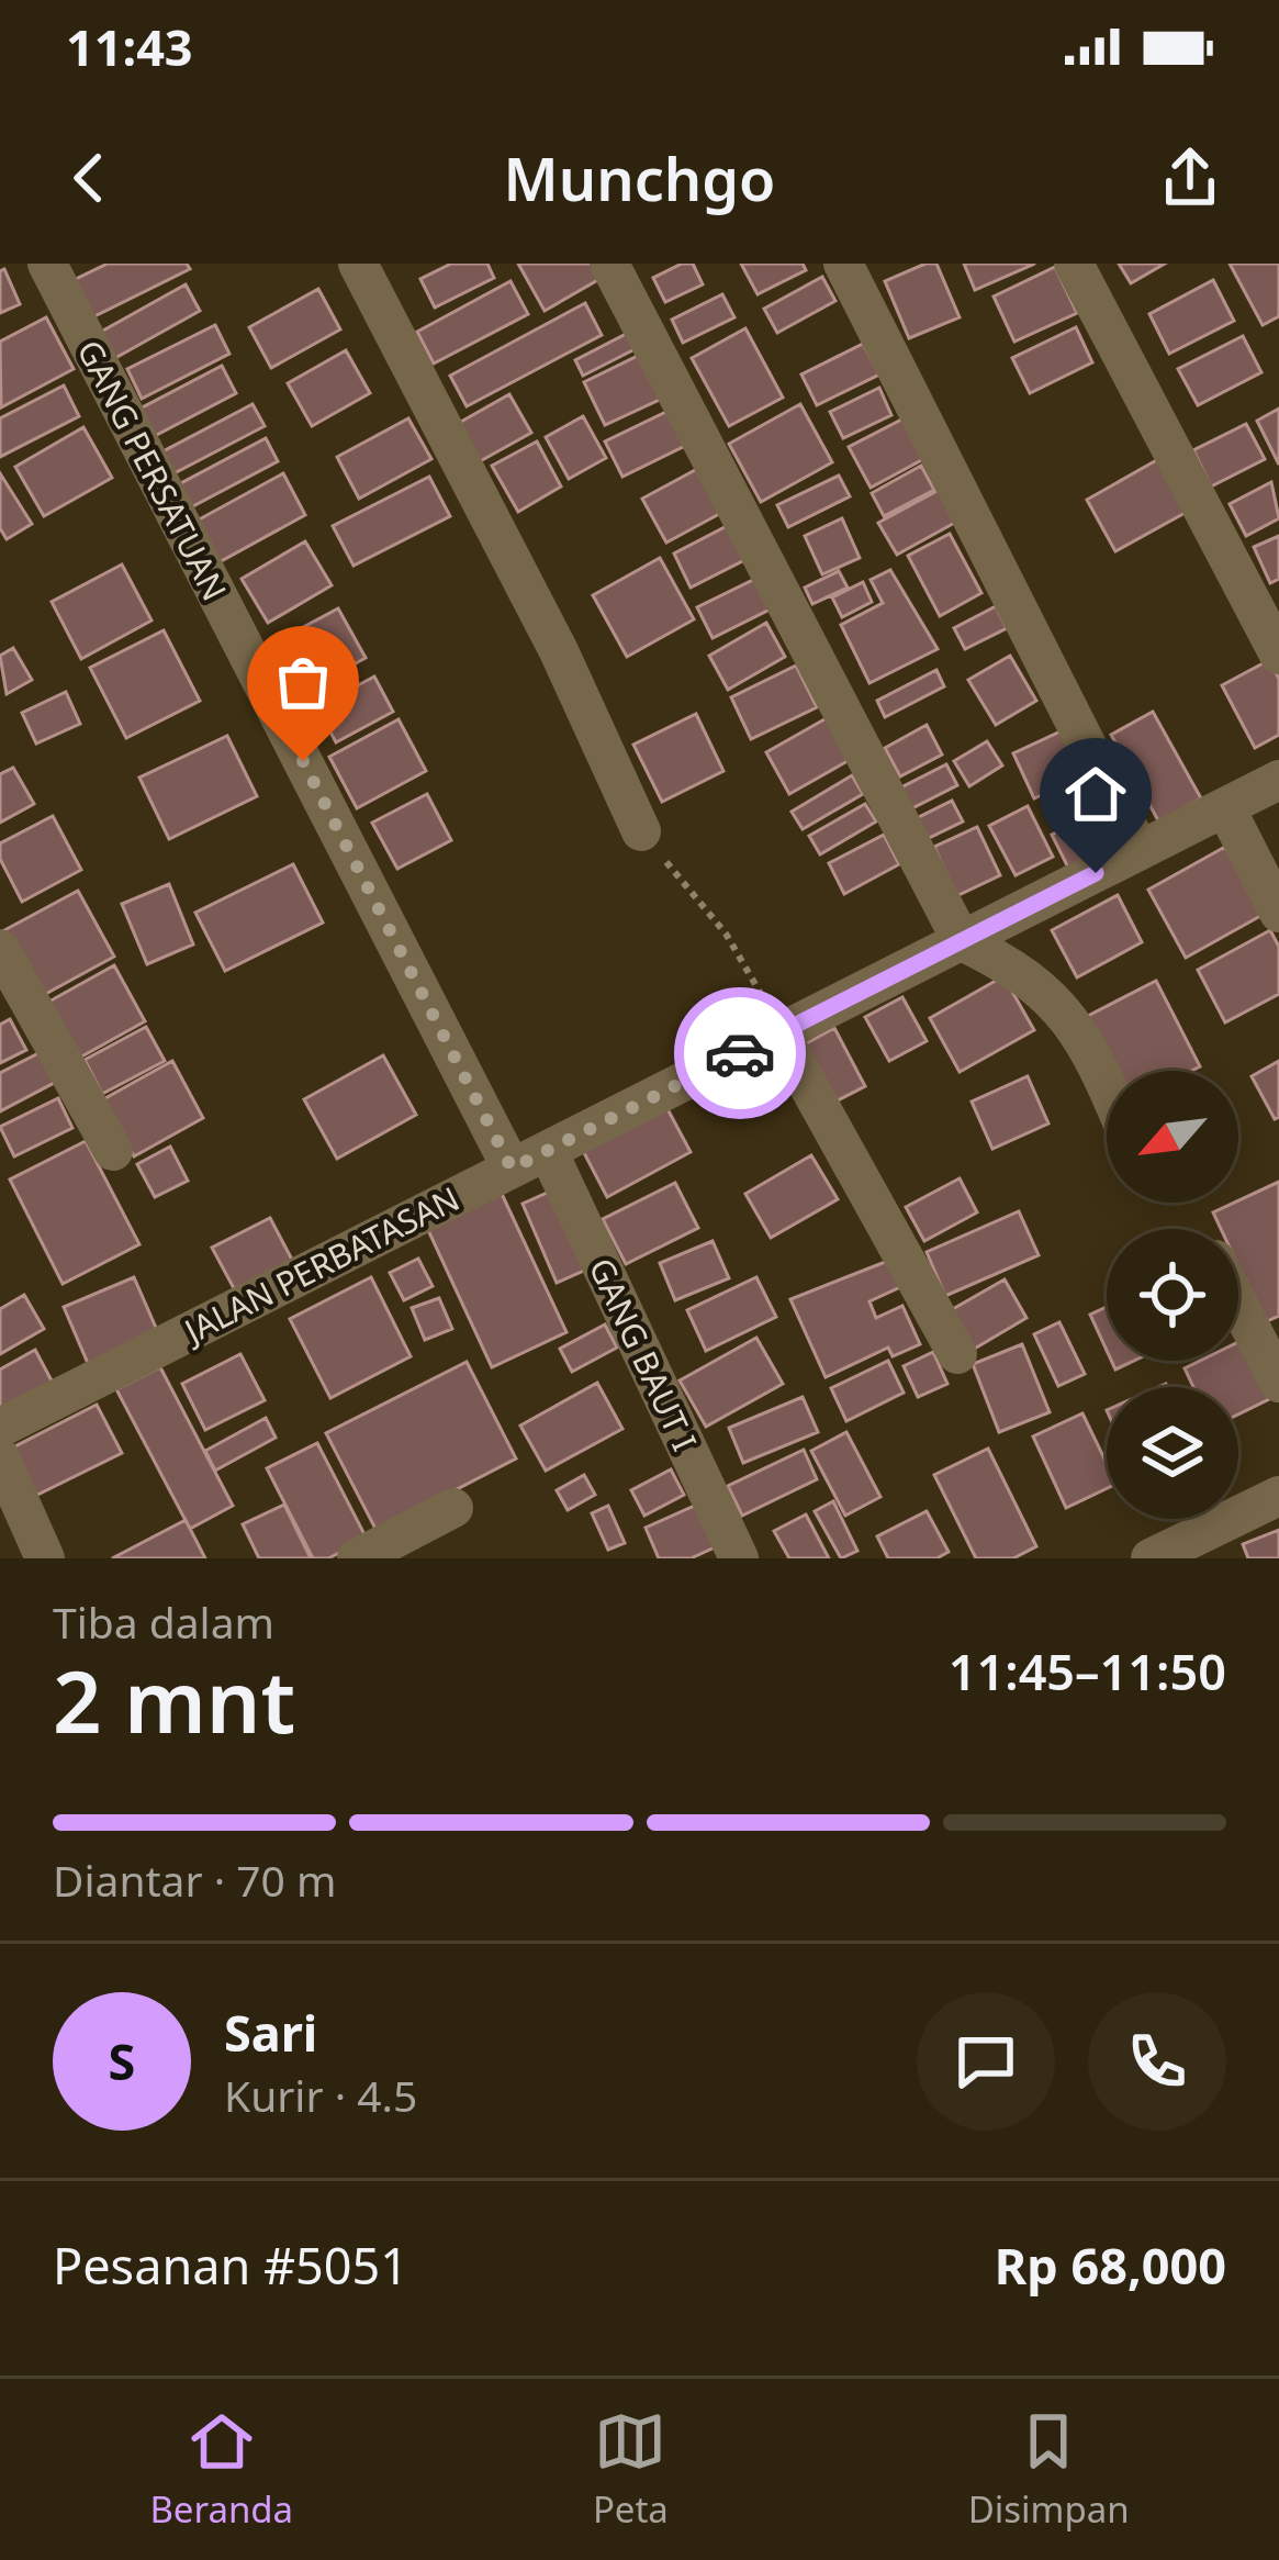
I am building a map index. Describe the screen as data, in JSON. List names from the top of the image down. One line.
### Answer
{"streets":{"street":["GANG PERSATUAN","JALAN PERBATASAN","GANG BAUT I"]},"crossings":[["GANG PERSATUAN","JALAN PERBATASAN"],["GANG PERSATUAN","GANG BAUT I"],["JALAN PERBATASAN","GANG BAUT I"]],"north":"bottom left","page":{"status":"11:43","header":"Munchgo","heading":["2 mnt","Tiba dalam","11:45–11:50"],"panel":["Sari","Kurir · 4.5","Pesanan #5051","Rp 68,000"],"bar":"Diantar · 70 m","round":"S","tabs":["Beranda","Peta","Disimpan"]}}
